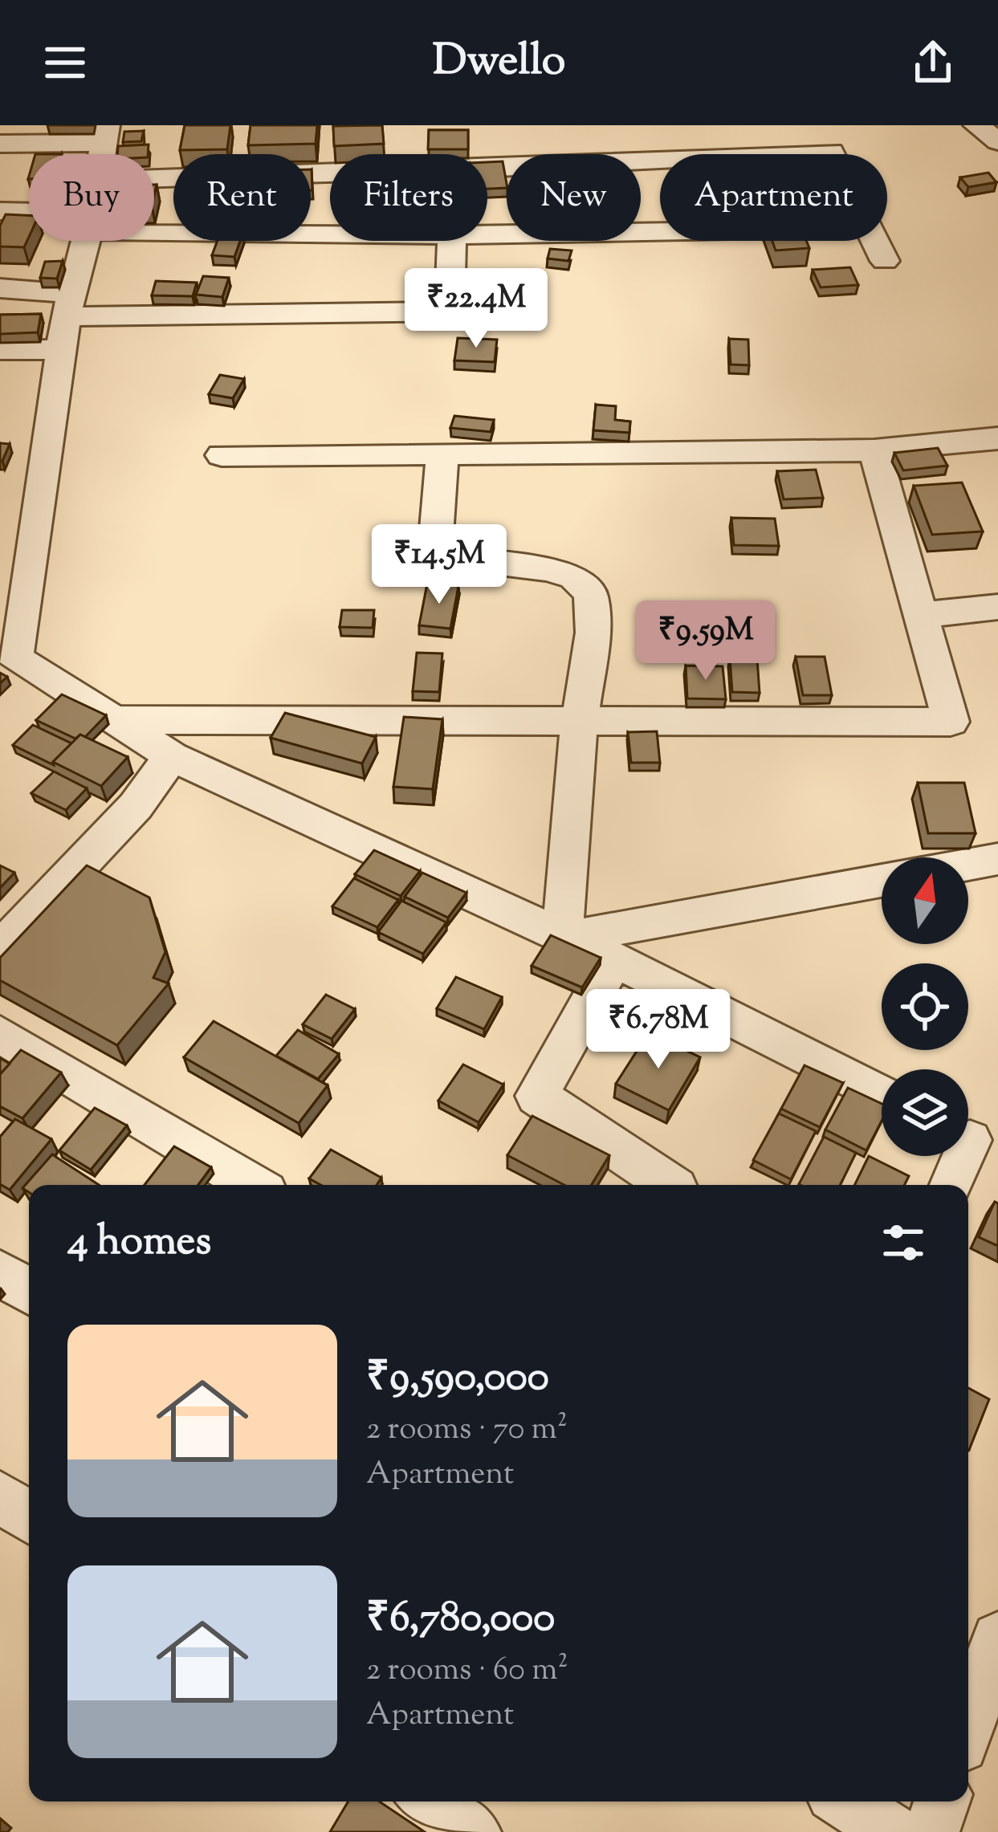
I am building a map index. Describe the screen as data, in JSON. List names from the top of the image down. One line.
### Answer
{"north":"top","page":{"header":"Dwello","chip":["Buy","Rent","Filters","New","Apartment"],"price":["₹22.4M","₹14.5M","₹9.59M","₹6.78M"],"heading":"4 homes","list":[{"name":"₹9,590,000","note":"2 rooms · 70 m² · Apartment"},{"name":"₹6,780,000","note":"2 rooms · 60 m² · Apartment"}]}}
